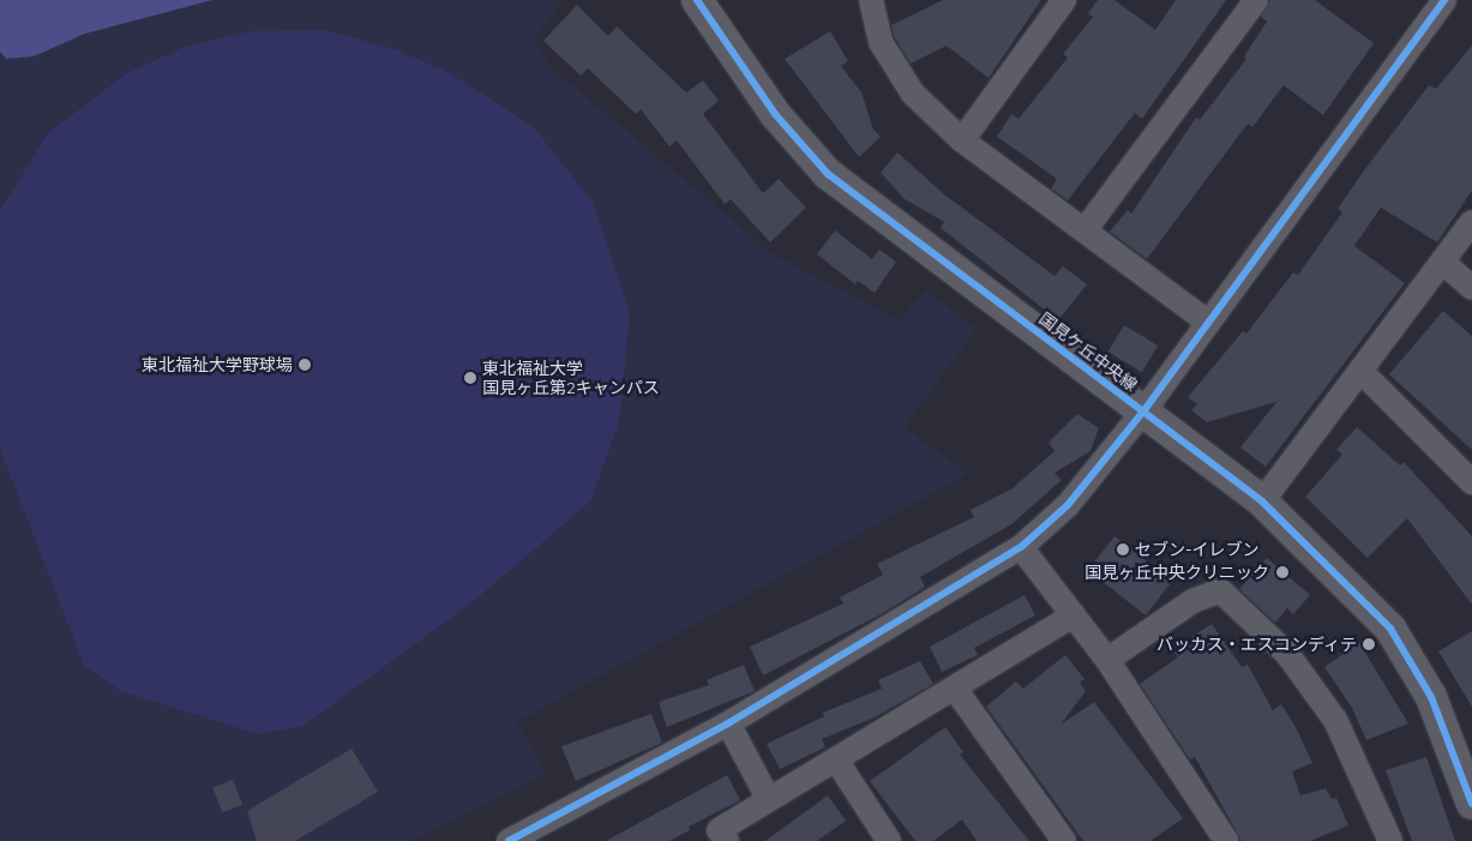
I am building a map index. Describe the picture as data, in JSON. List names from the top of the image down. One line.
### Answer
{"streets":{"street":["国見ケ丘中央線"]},"places":["東北福祉大学野球場","東北福祉大学 国見ヶ丘第2キャンパス","セブン-イレブン","国見ヶ丘中央クリニック","バッカス・エスコンディテ"]}
